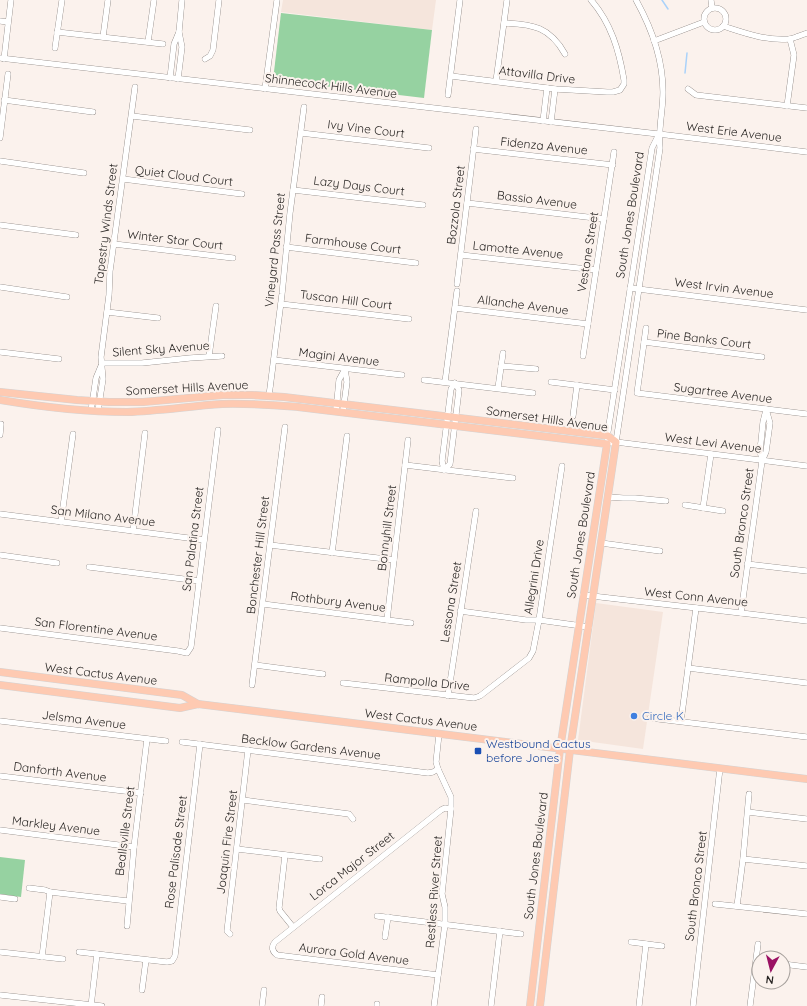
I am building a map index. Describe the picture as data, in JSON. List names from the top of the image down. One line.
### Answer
{"streets":{"main road":["South Jones Boulevard","Somerset Hills Avenue","West Cactus Avenue"],"street":["Attavilla Drive","Shinnecock Hills Avenue","Ivy Vine Court","West Erie Avenue","Fidenza Avenue","Quiet Cloud Court","Lazy Days Court","Bassio Avenue","Bozzola Street","Tapestry Winds Street","Winter Star Court","Farmhouse Court","Vineyard Pass Street","Lamotte Avenue","Vestone Street","West Irvin Avenue","Tuscan Hill Court","Allanche Avenue","Pine Banks Court","Silent Sky Avenue","Magini Avenue","Sugartree Avenue","West Levi Avenue","San Milano Avenue","South Bronco Street","Bonnyhill Street","San Palatina Street","Bonchester Hill Street","Allegrini Drive","West Conn Avenue","Rothbury Avenue","Lessona Street","San Florentine Avenue","Rampolla Drive","Jelsma Avenue","Becklow Gardens Avenue","Danforth Avenue","Markley Avenue","Beallsville Street","Joaquin Fire Street","Rose Palisade Street","Lorca Major Street","Restless River Street","Aurora Gold Avenue"]},"crossings":[["Shinnecock Hills Avenue","West Erie Avenue"],["Shinnecock Hills Avenue","South Jones Boulevard"],["Ivy Vine Court","Vineyard Pass Street"],["West Erie Avenue","South Jones Boulevard"],["Fidenza Avenue","Bozzola Street"],["Fidenza Avenue","Vestone Street"],["Quiet Cloud Court","Tapestry Winds Street"],["Lazy Days Court","Vineyard Pass Street"],["Bassio Avenue","Bozzola Street"],["Bassio Avenue","Vestone Street"],["Bozzola Street","Lamotte Avenue"],["South Jones Boulevard","West Irvin Avenue"],["South Jones Boulevard","Somerset Hills Avenue"],["South Jones Boulevard","West Levi Avenue"],["South Jones Boulevard","West Conn Avenue"],["South Jones Boulevard","West Cactus Avenue"],["Tapestry Winds Street","Winter Star Court"],["Tapestry Winds Street","Silent Sky Avenue"],["Tapestry Winds Street","Somerset Hills Avenue"],["Farmhouse Court","Vineyard Pass Street"],["Vineyard Pass Street","Tuscan Hill Court"],["Vineyard Pass Street","Magini Avenue"],["Vineyard Pass Street","Somerset Hills Avenue"],["Lamotte Avenue","Vestone Street"],["Vestone Street","Allanche Avenue"],["Pine Banks Court","Sugartree Avenue"],["Somerset Hills Avenue","West Levi Avenue"],["Sugartree Avenue","South Bronco Street"],["West Levi Avenue","South Bronco Street"],["San Milano Avenue","San Palatina Street"],["South Bronco Street","West Conn Avenue"],["South Bronco Street","West Cactus Avenue"],["Bonnyhill Street","Rothbury Avenue"],["San Palatina Street","San Florentine Avenue"],["Bonchester Hill Street","Rothbury Avenue"],["Allegrini Drive","Rampolla Drive"],["Lessona Street","Rampolla Drive"],["West Cactus Avenue","Restless River Street"],["Jelsma Avenue","Beallsville Street"],["Becklow Gardens Avenue","Joaquin Fire Street"],["Becklow Gardens Avenue","Rose Palisade Street"],["Becklow Gardens Avenue","Restless River Street"],["Danforth Avenue","Beallsville Street"],["Markley Avenue","Beallsville Street"],["Lorca Major Street","Restless River Street"],["Lorca Major Street","Aurora Gold Avenue"],["Restless River Street","Aurora Gold Avenue"]],"places":{"other":["Circle K"],"transit":["Westbound Cactus before Jones"]},"north":"bottom"}
